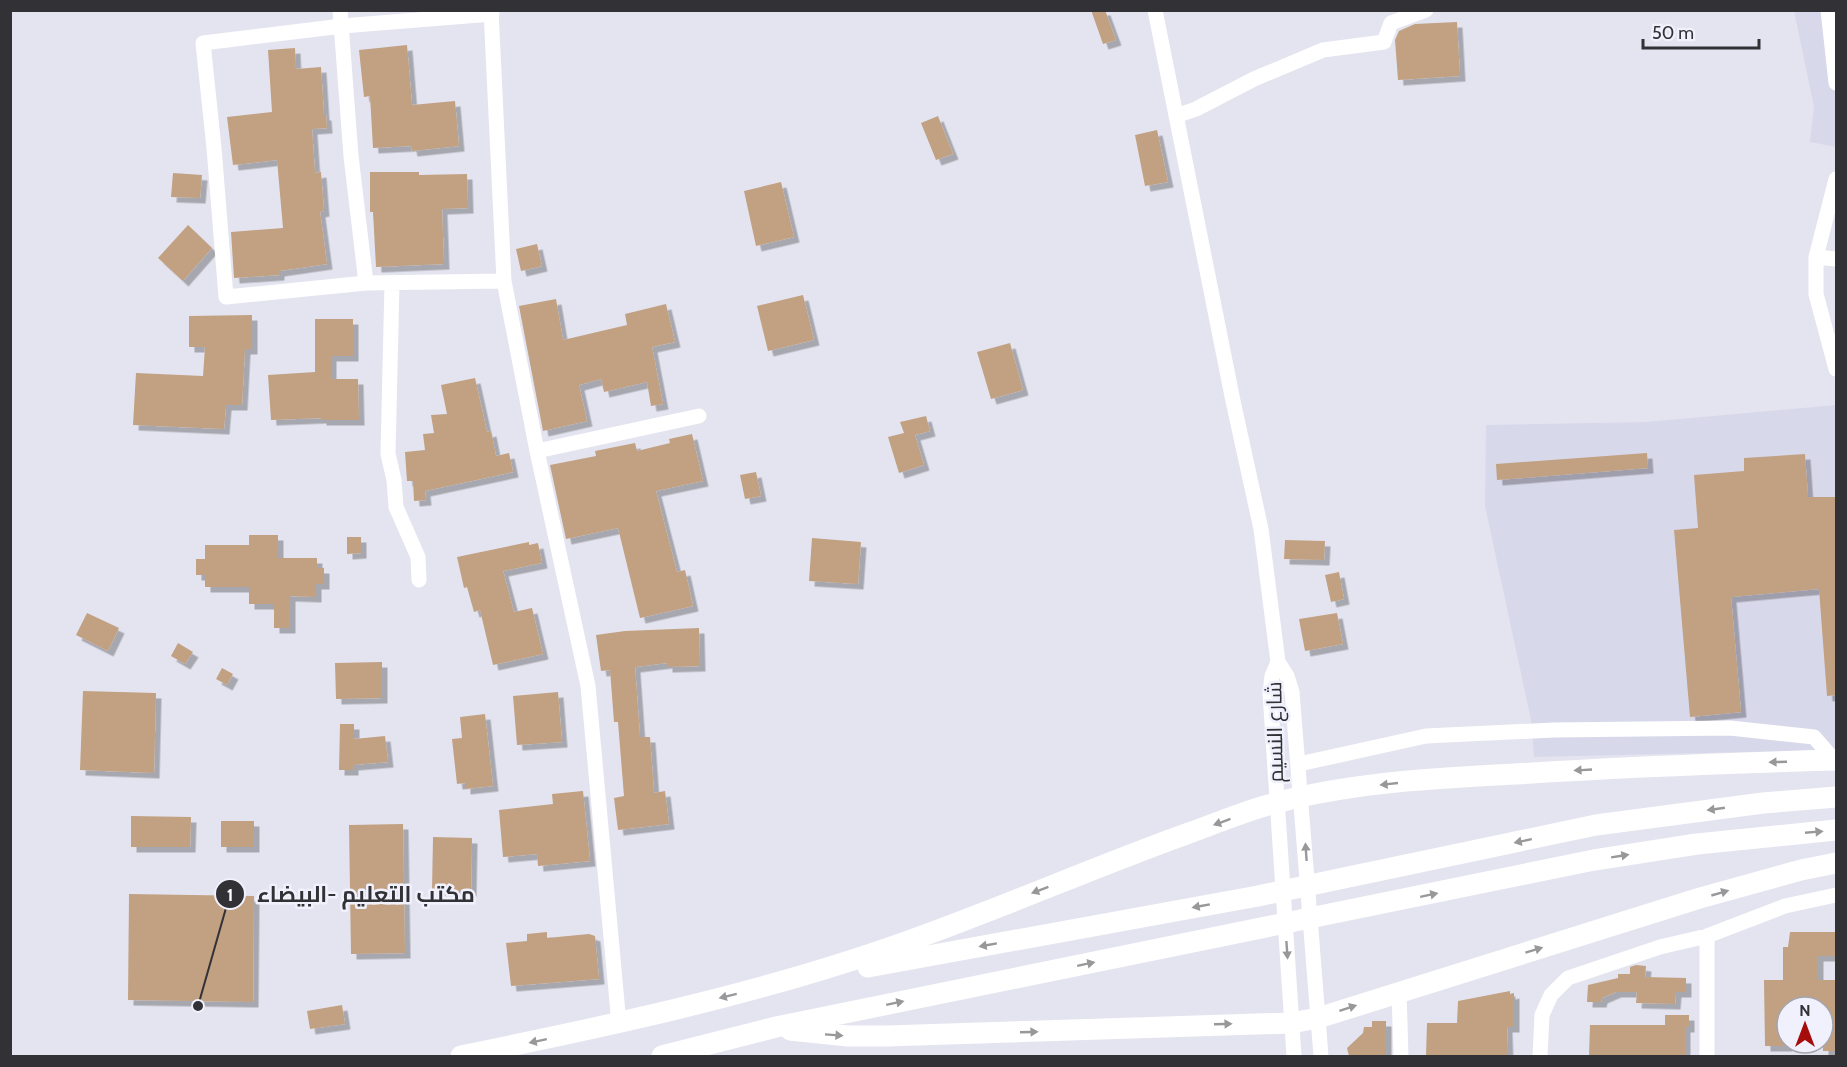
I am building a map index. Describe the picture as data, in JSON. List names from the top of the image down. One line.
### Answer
{"streets":{"street":["شارع النسيم"]},"places":["مكتب التعليم -البيضاء"],"scale_bar":"50 m","north":"top"}
